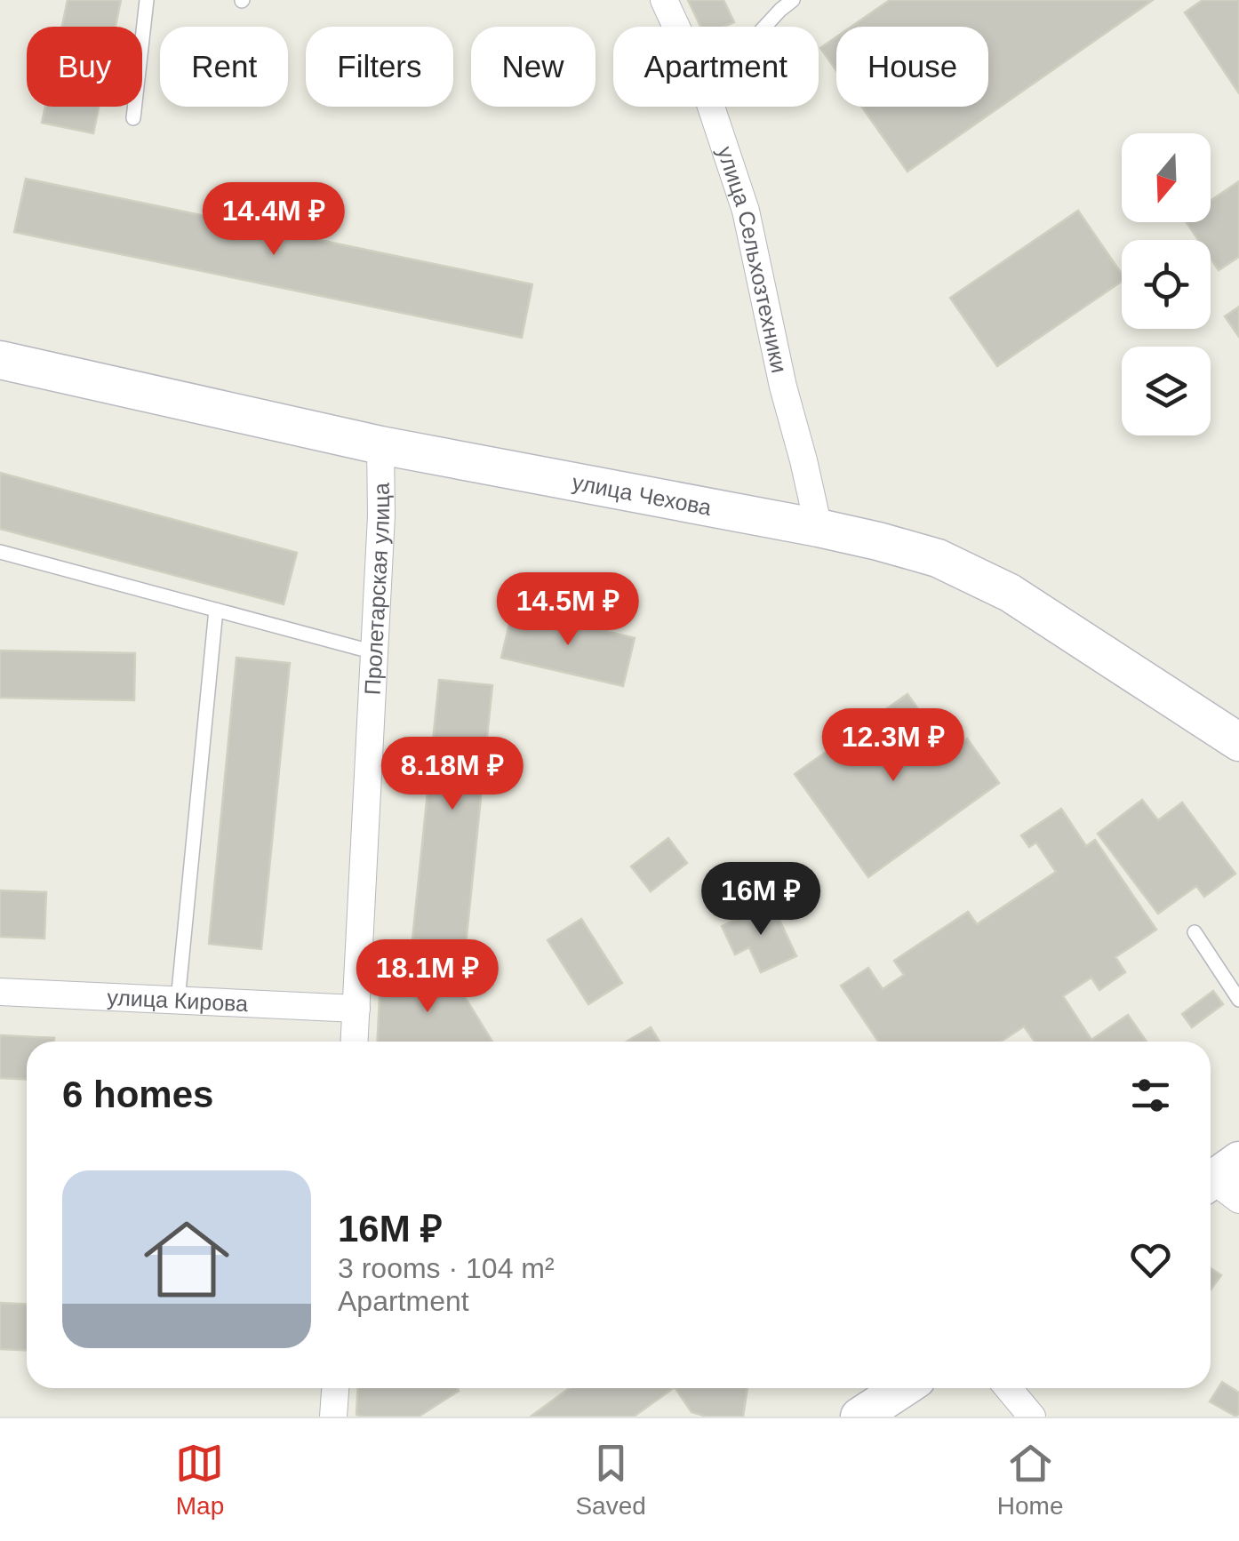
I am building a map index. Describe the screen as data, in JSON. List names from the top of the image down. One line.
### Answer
{"streets":{"main road":["улица Чехова"],"street":["улица Сельхозтехники","Пролетарская улица","улица Кирова"]},"crossings":[["улица Сельхозтехники","улица Чехова"],["улица Чехова","Пролетарская улица"],["Пролетарская улица","улица Кирова"]],"north":"bottom","page":{"chip":["Buy","Rent","Filters","New","Apartment","House"],"price":["14.4M ₽","14.5M ₽","12.3M ₽","8.18M ₽","16M ₽","18.1M ₽"],"heading":"6 homes","list":[{"name":"16M ₽","note":"3 rooms · 104 m² · Apartment"}],"tabs":["Map","Saved","Home"]}}
